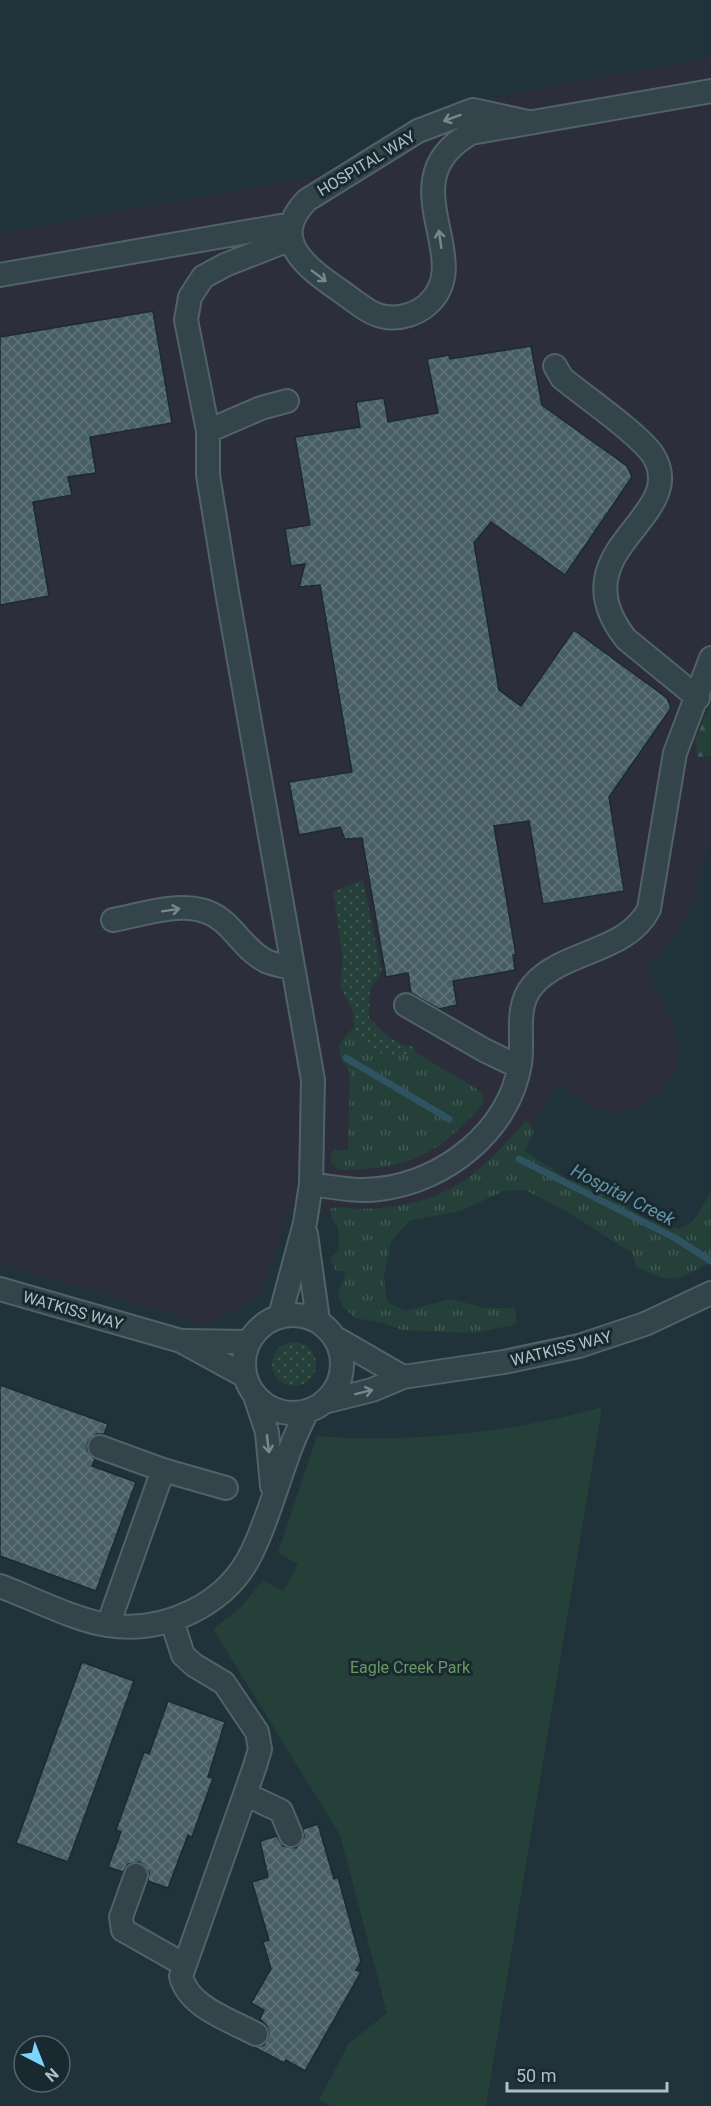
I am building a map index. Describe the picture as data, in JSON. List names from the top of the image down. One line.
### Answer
{"streets":{"street":["HOSPITAL WAY","WATKISS WAY"]},"water":["Hospital Creek"],"parks":["Eagle Creek Park"],"scale_bar":"50 m","north":"bottom right"}
